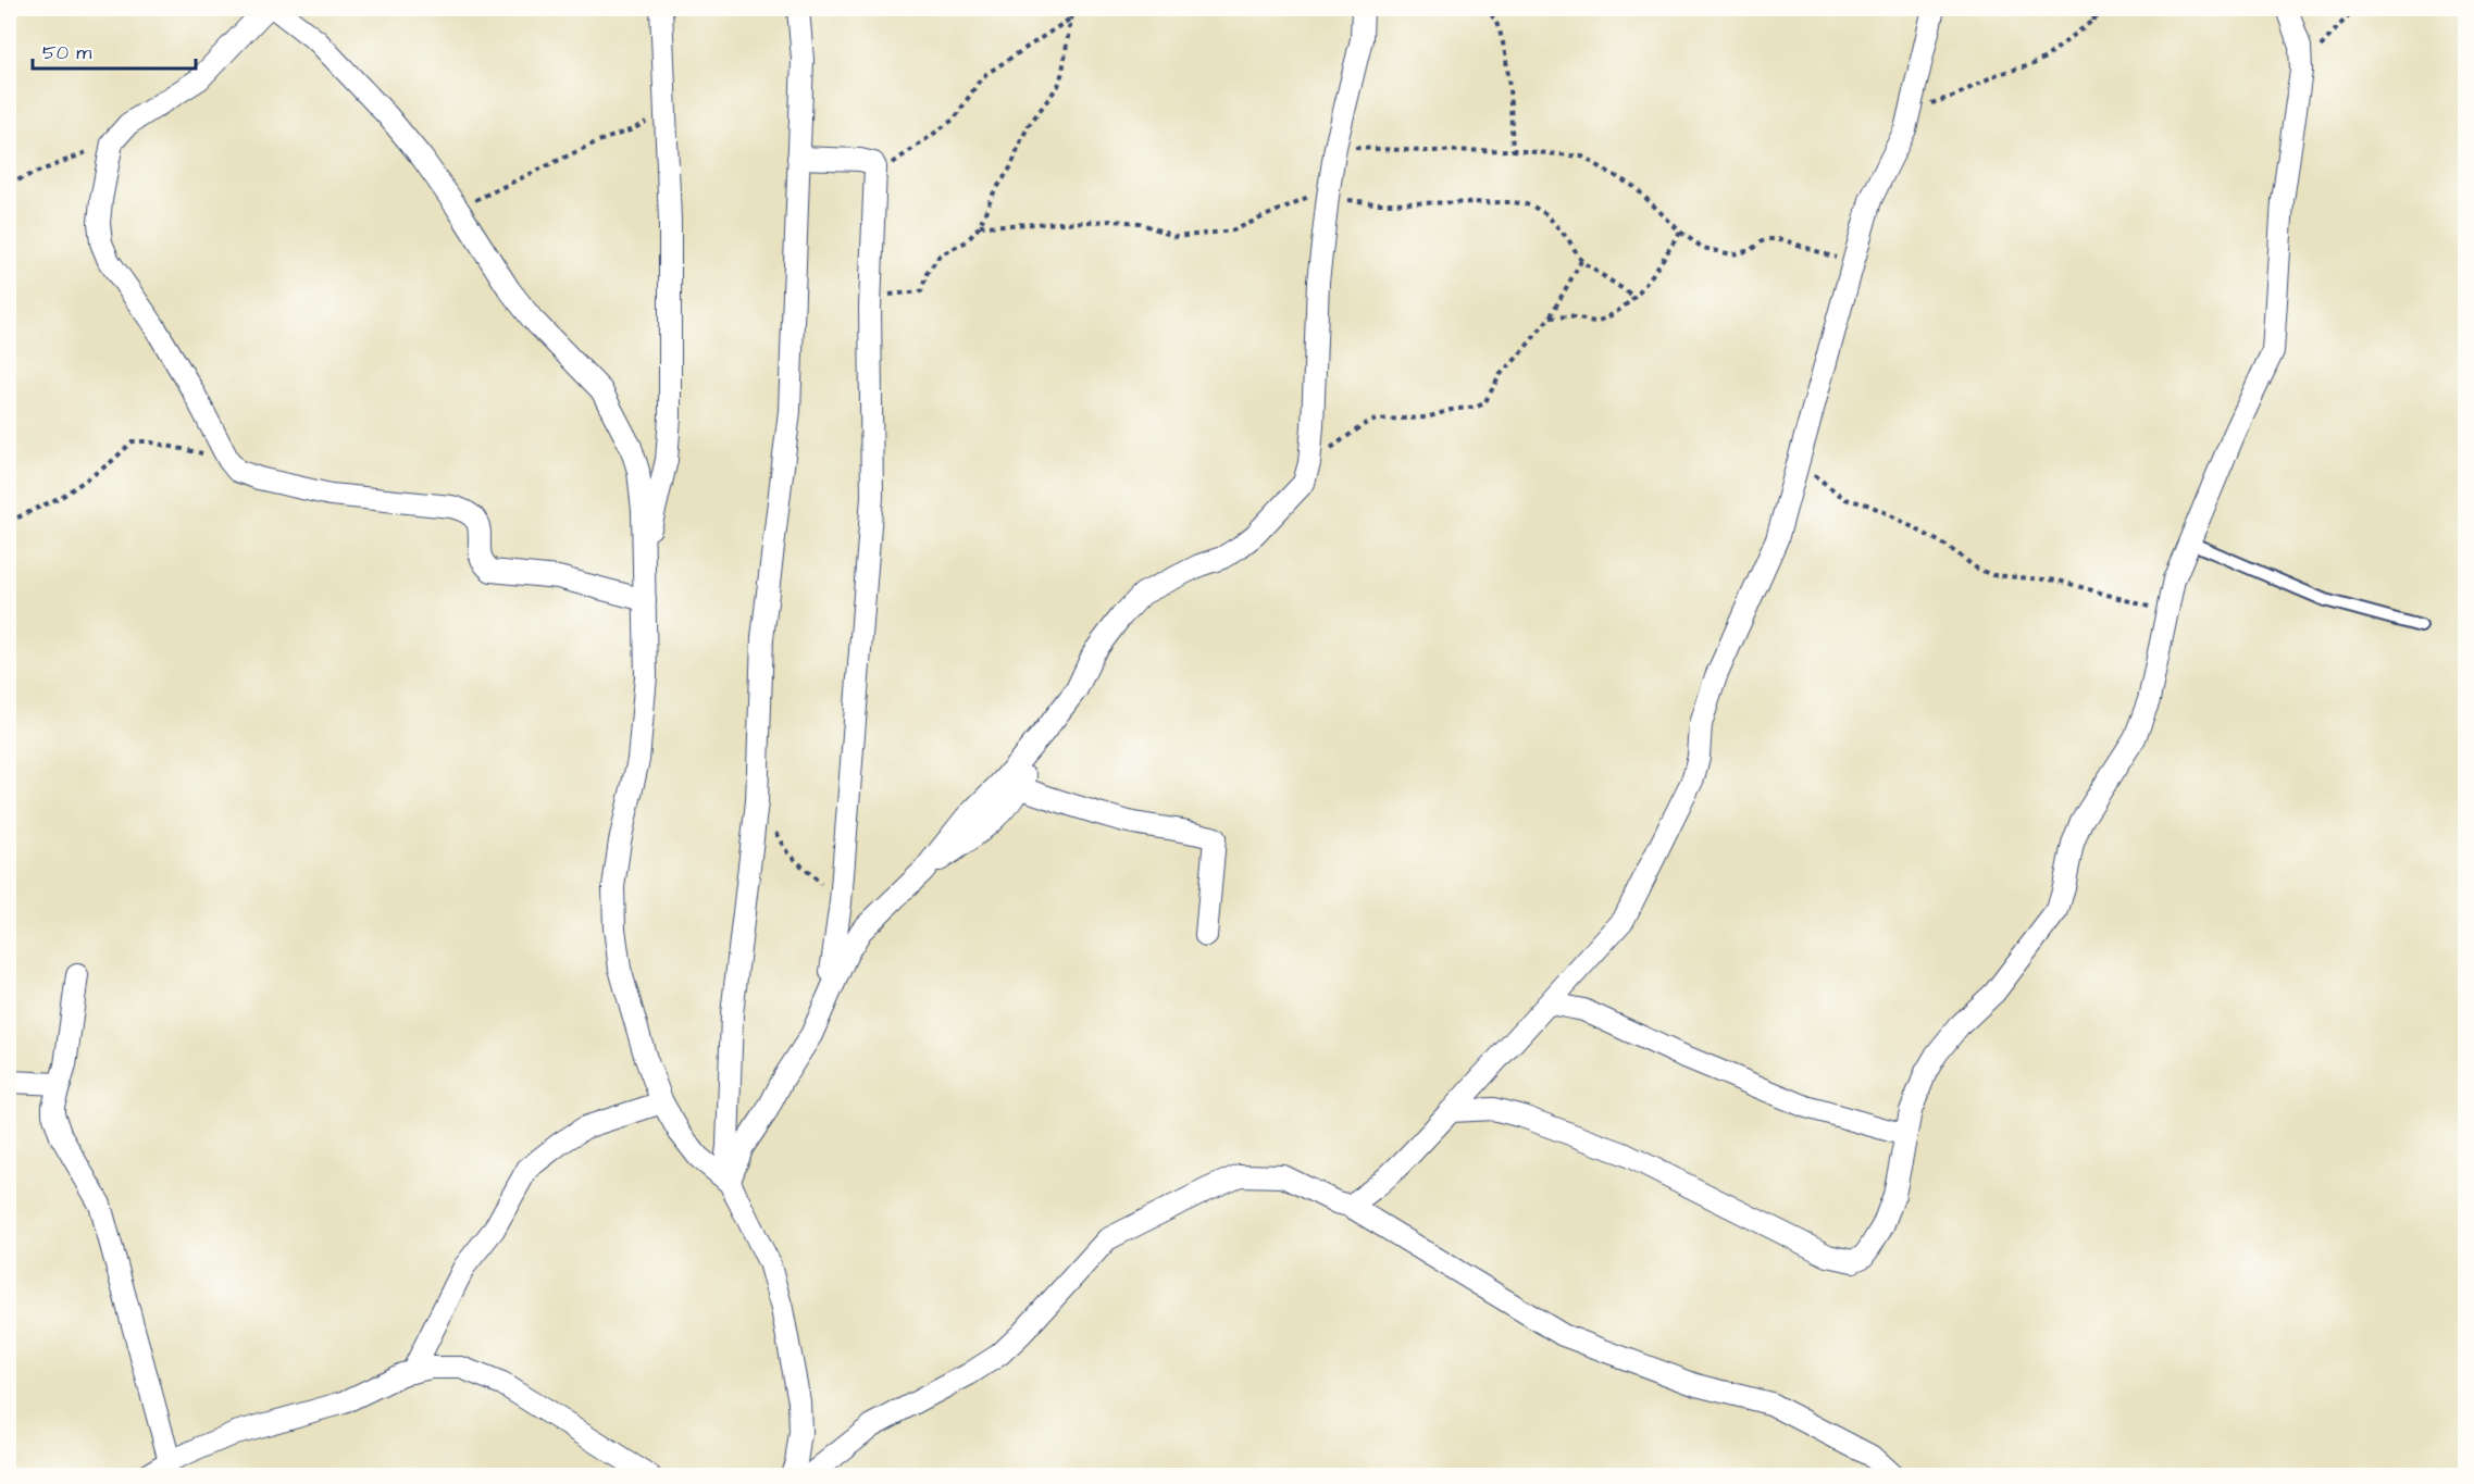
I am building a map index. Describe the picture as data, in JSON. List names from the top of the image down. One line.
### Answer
{"scale_bar":"50 m"}
